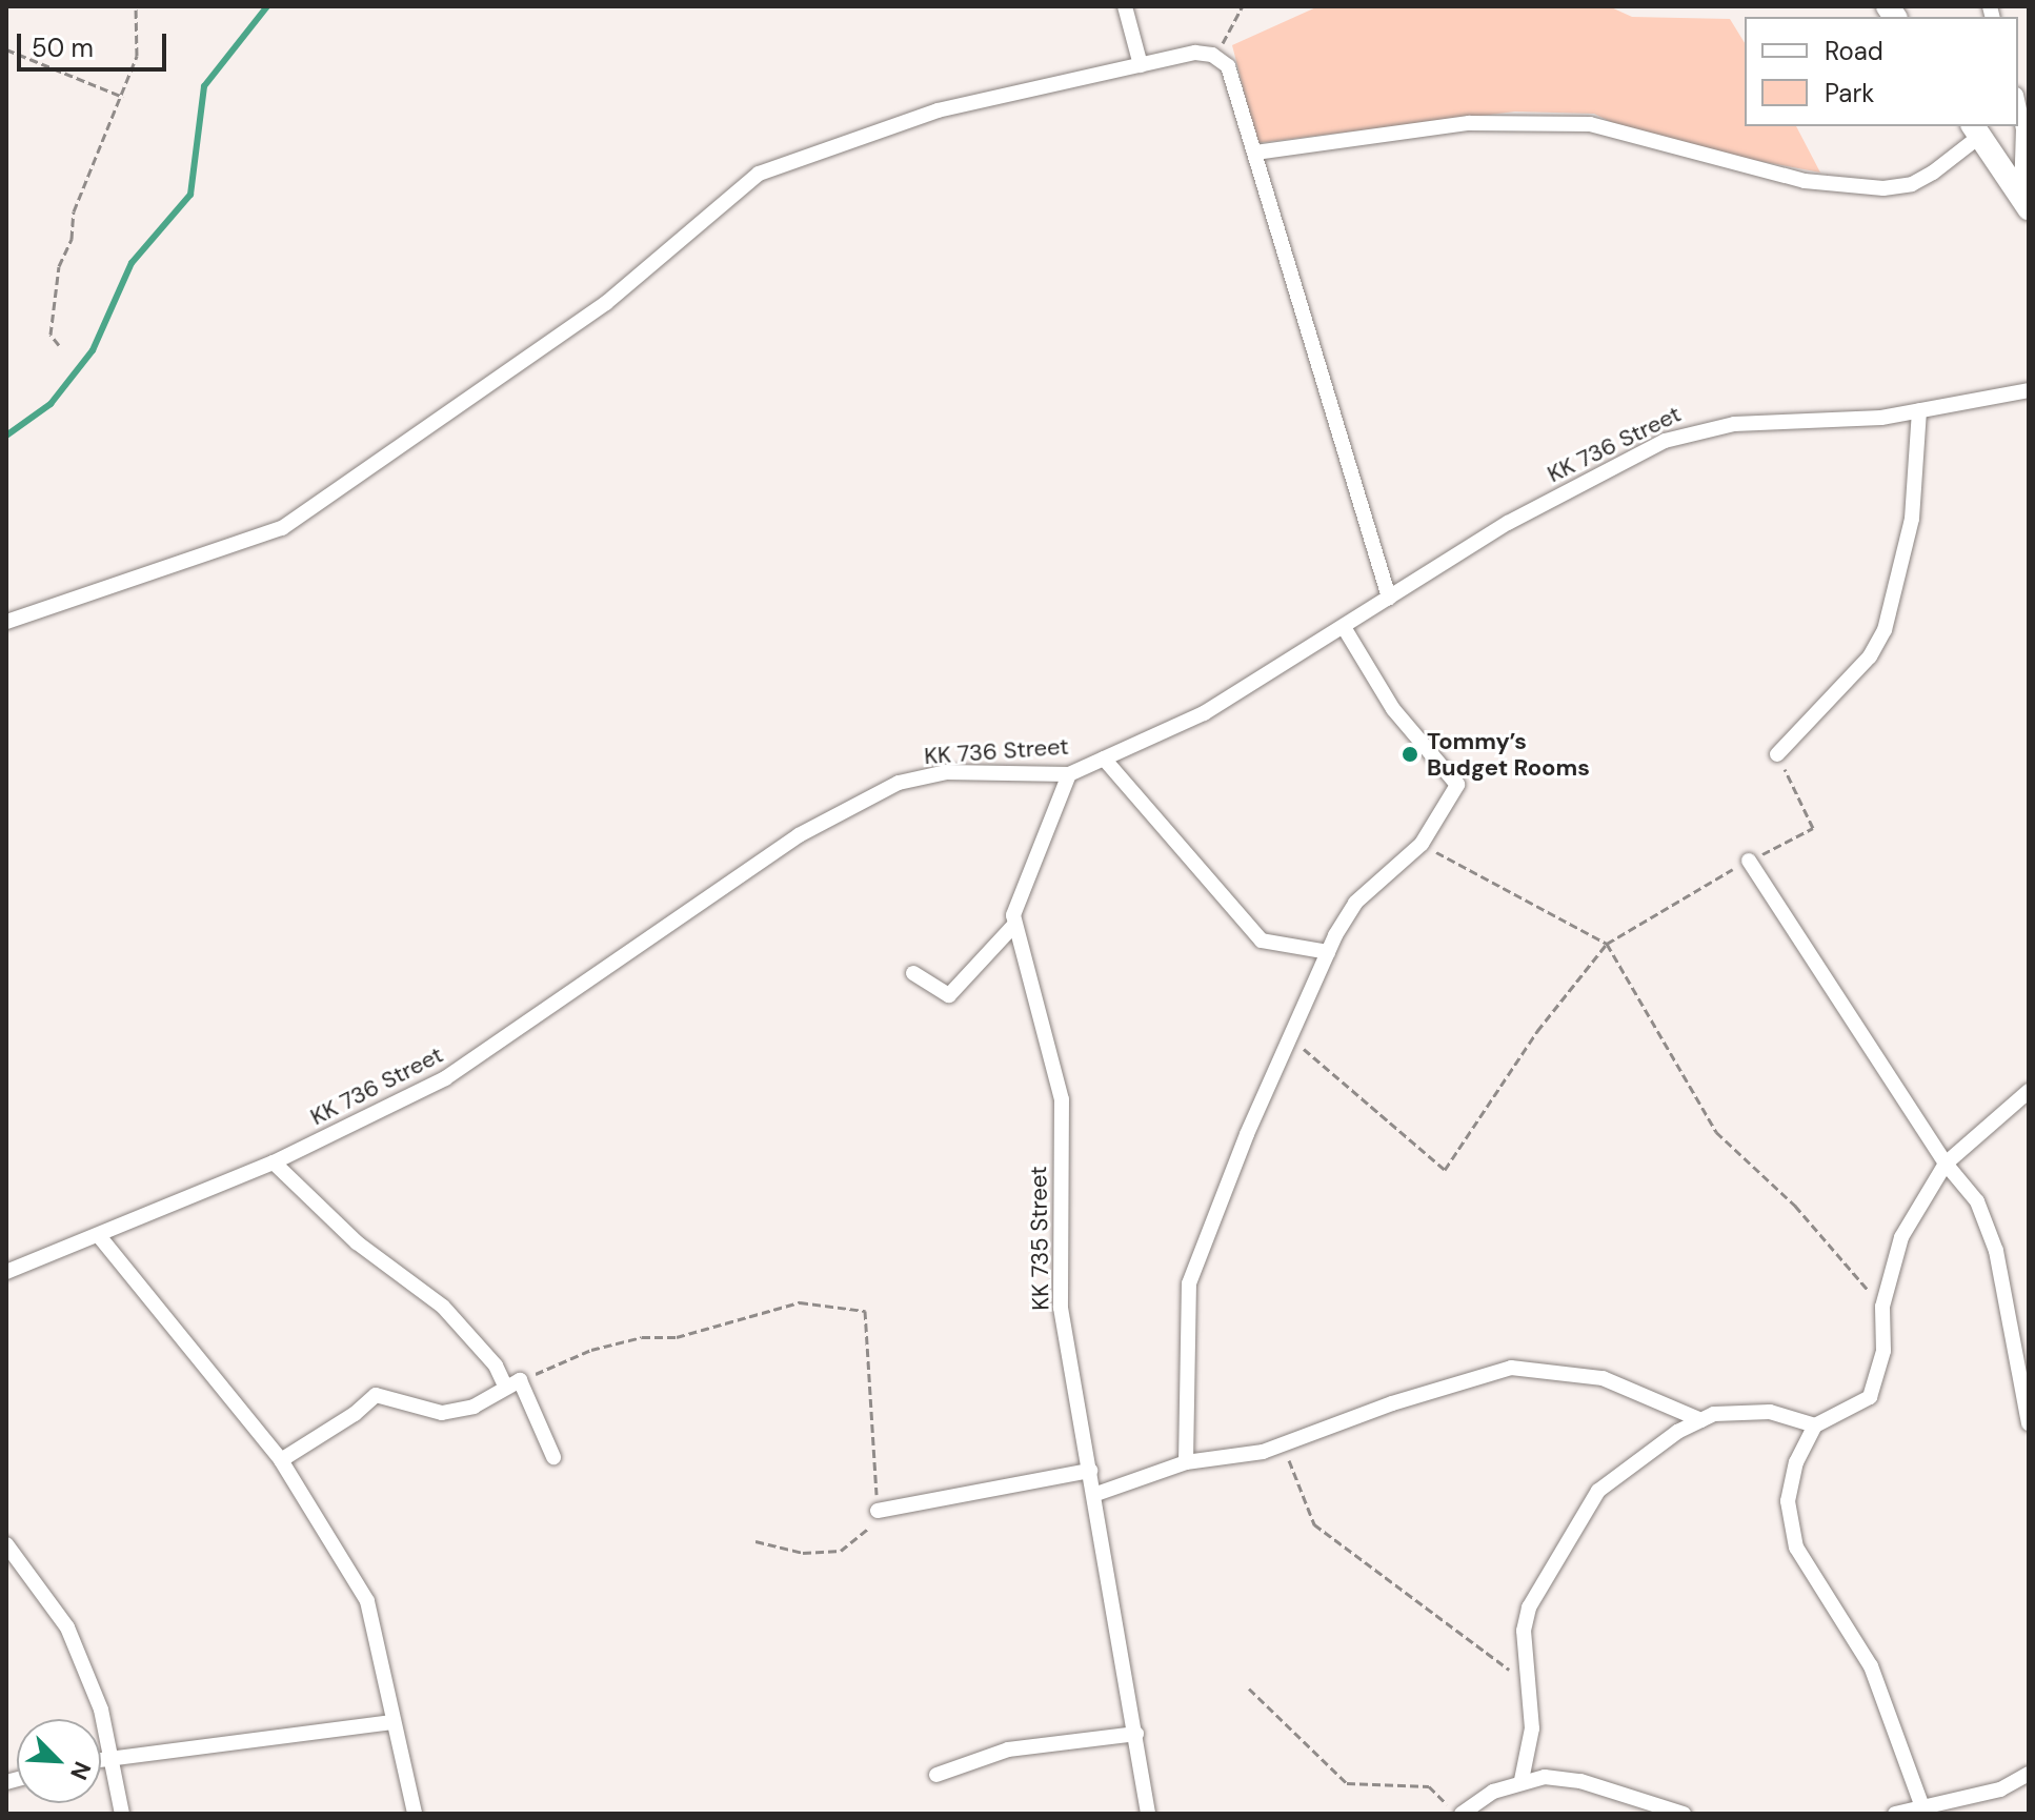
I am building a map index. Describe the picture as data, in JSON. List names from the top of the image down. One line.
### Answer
{"streets":{"street":["KK 736 Street","KK 735 Street"]},"crossings":[["KK 736 Street","KK 735 Street"]],"places":["Tommy’s Budget Rooms"],"legend":["Road","Park"],"scale_bar":"50 m","north":"bottom right"}
